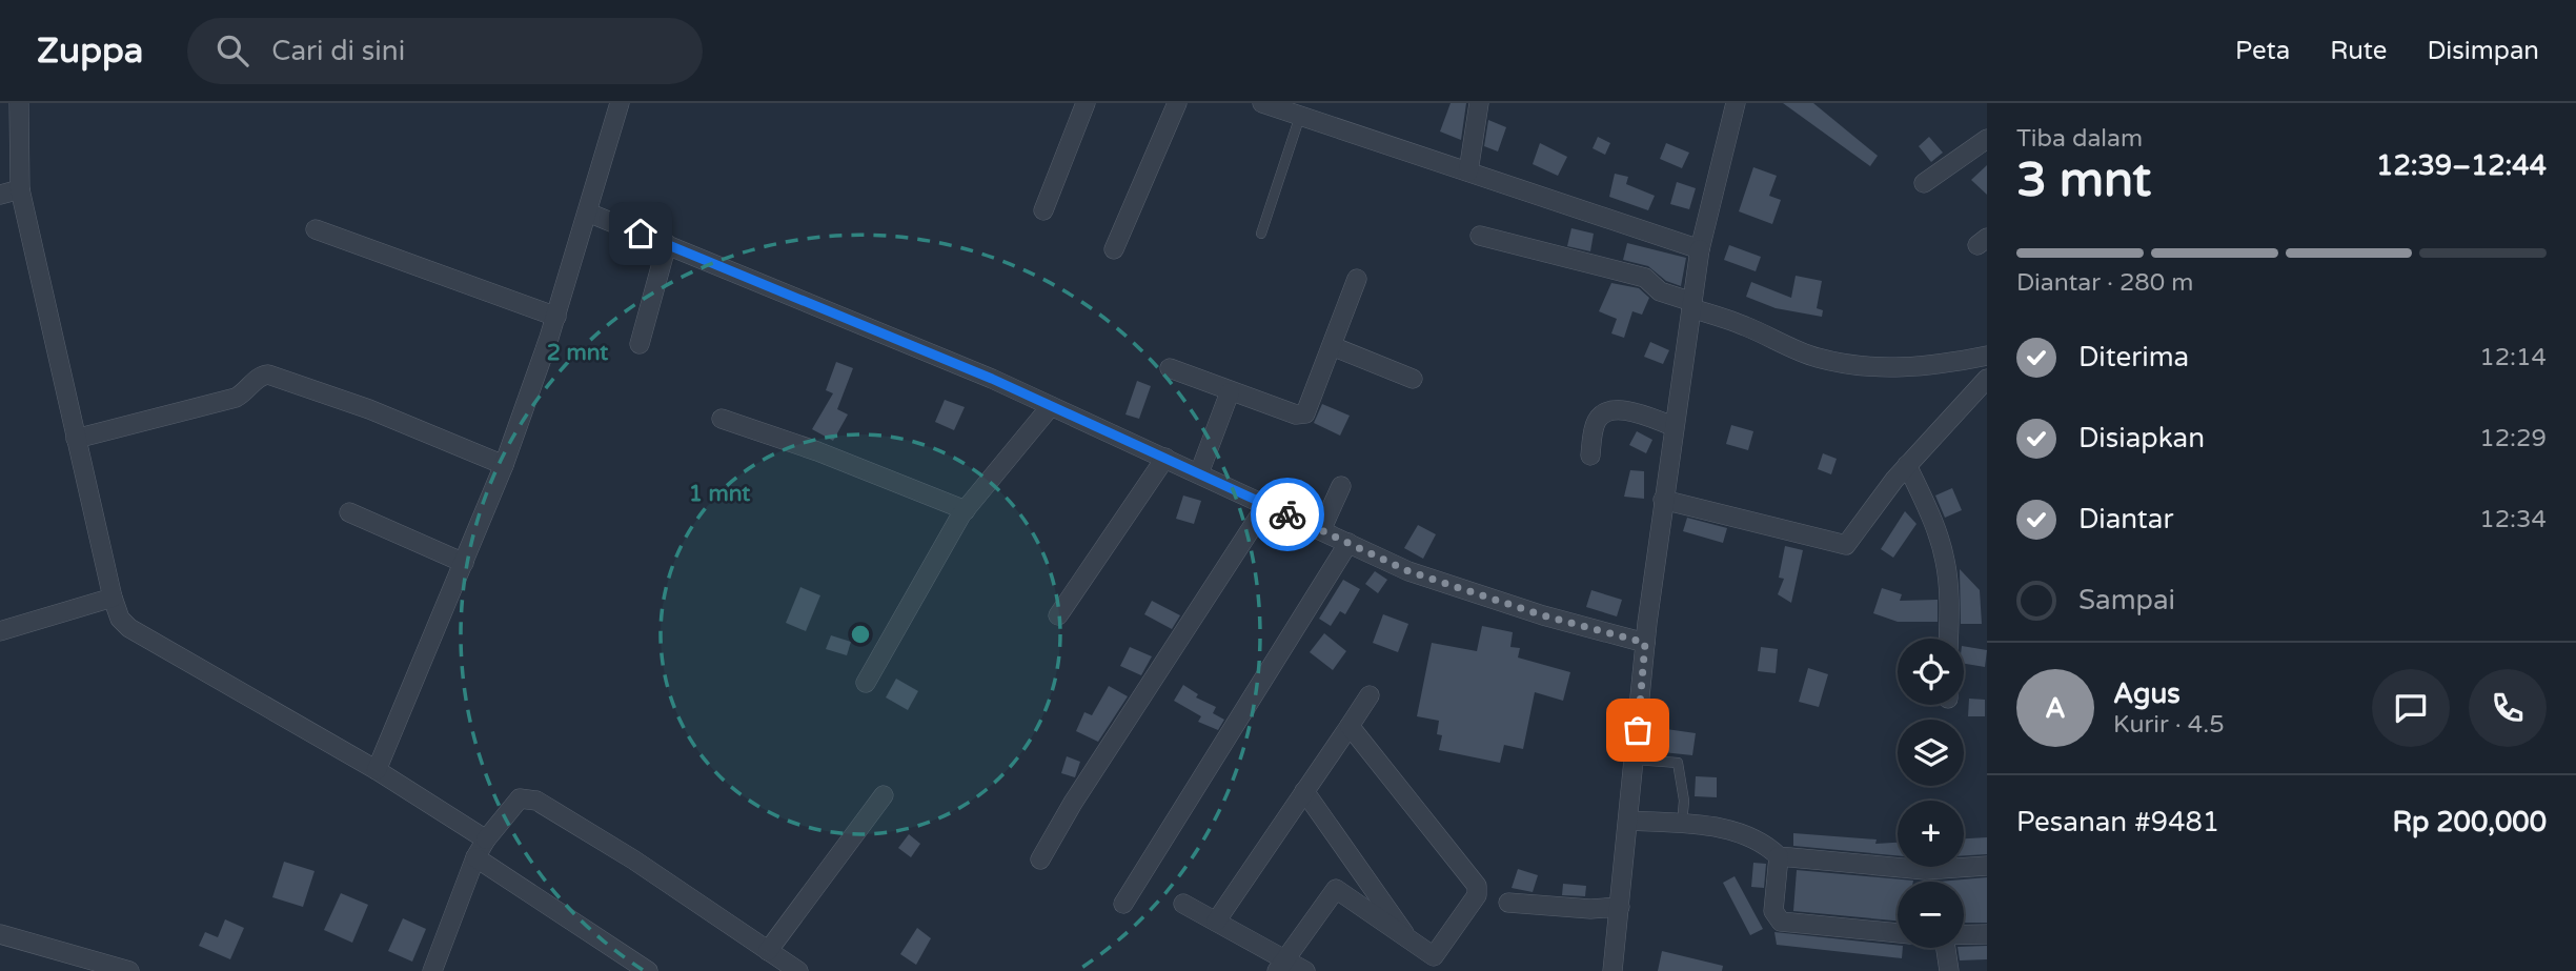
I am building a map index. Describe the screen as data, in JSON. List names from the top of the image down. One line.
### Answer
{"page":{"header":"Zuppa","search":"Cari di sini","nav":["Peta","Rute","Disimpan"],"heading":["3 mnt","Tiba dalam","12:39–12:44"],"panel":["Agus","Kurir · 4.5","Pesanan #9481","Rp 200,000"],"bar":"Diantar · 280 m","list":[["Diterima","12:14"],["Disiapkan","12:29"],["Diantar","12:34"],"Sampai"],"map_buttons":["+","−"],"round":"A"},"rings":["2 mnt","1 mnt"]}
